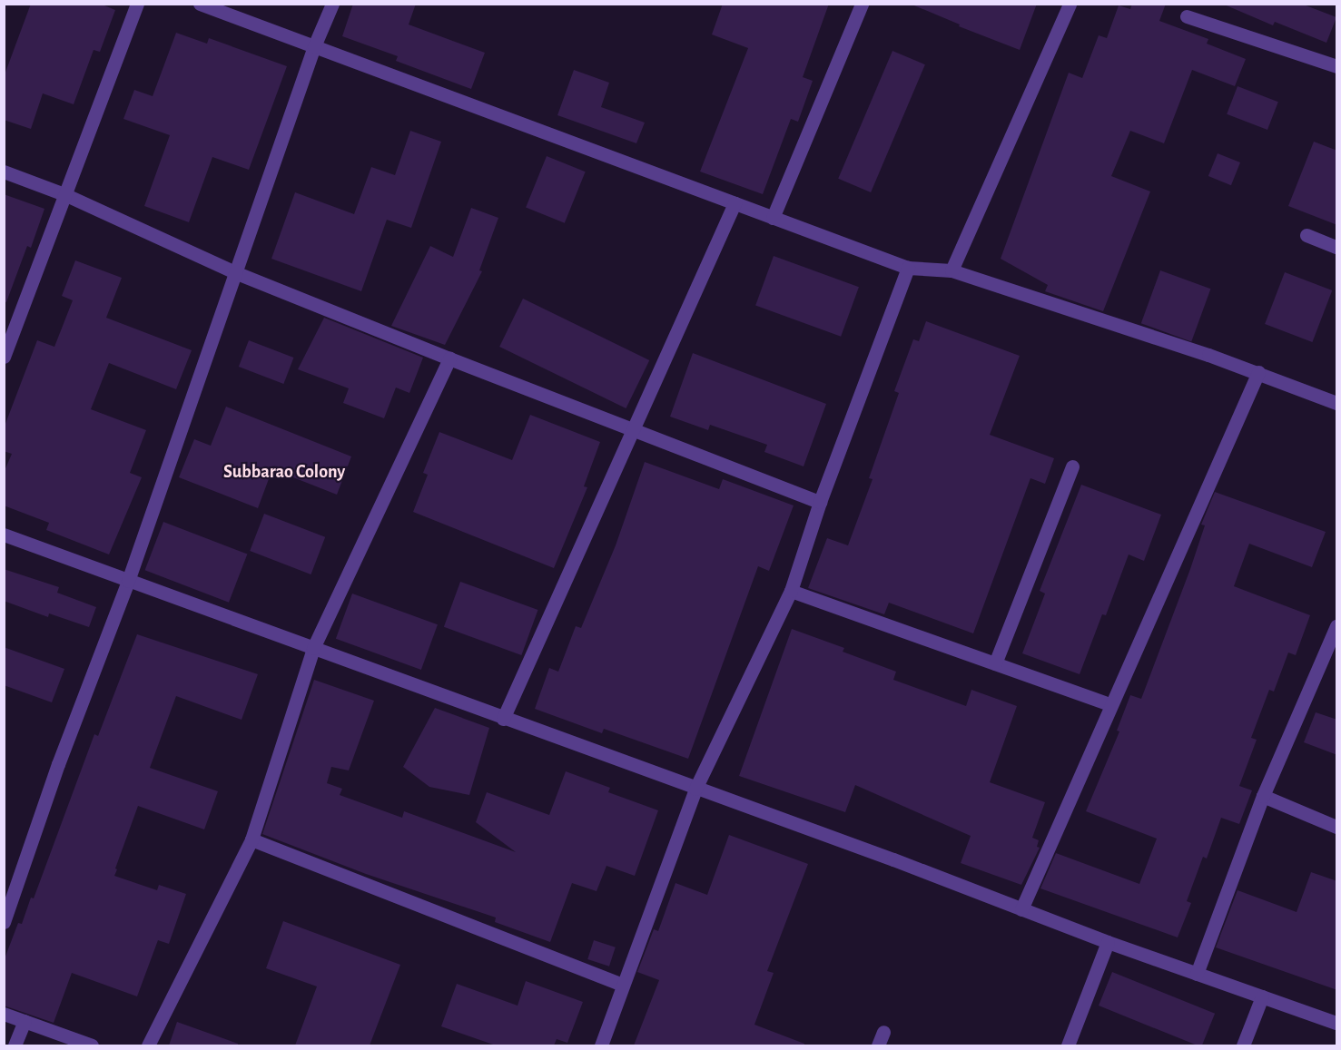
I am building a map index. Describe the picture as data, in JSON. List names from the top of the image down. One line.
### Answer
{"districts":["Subbarao Colony"]}
